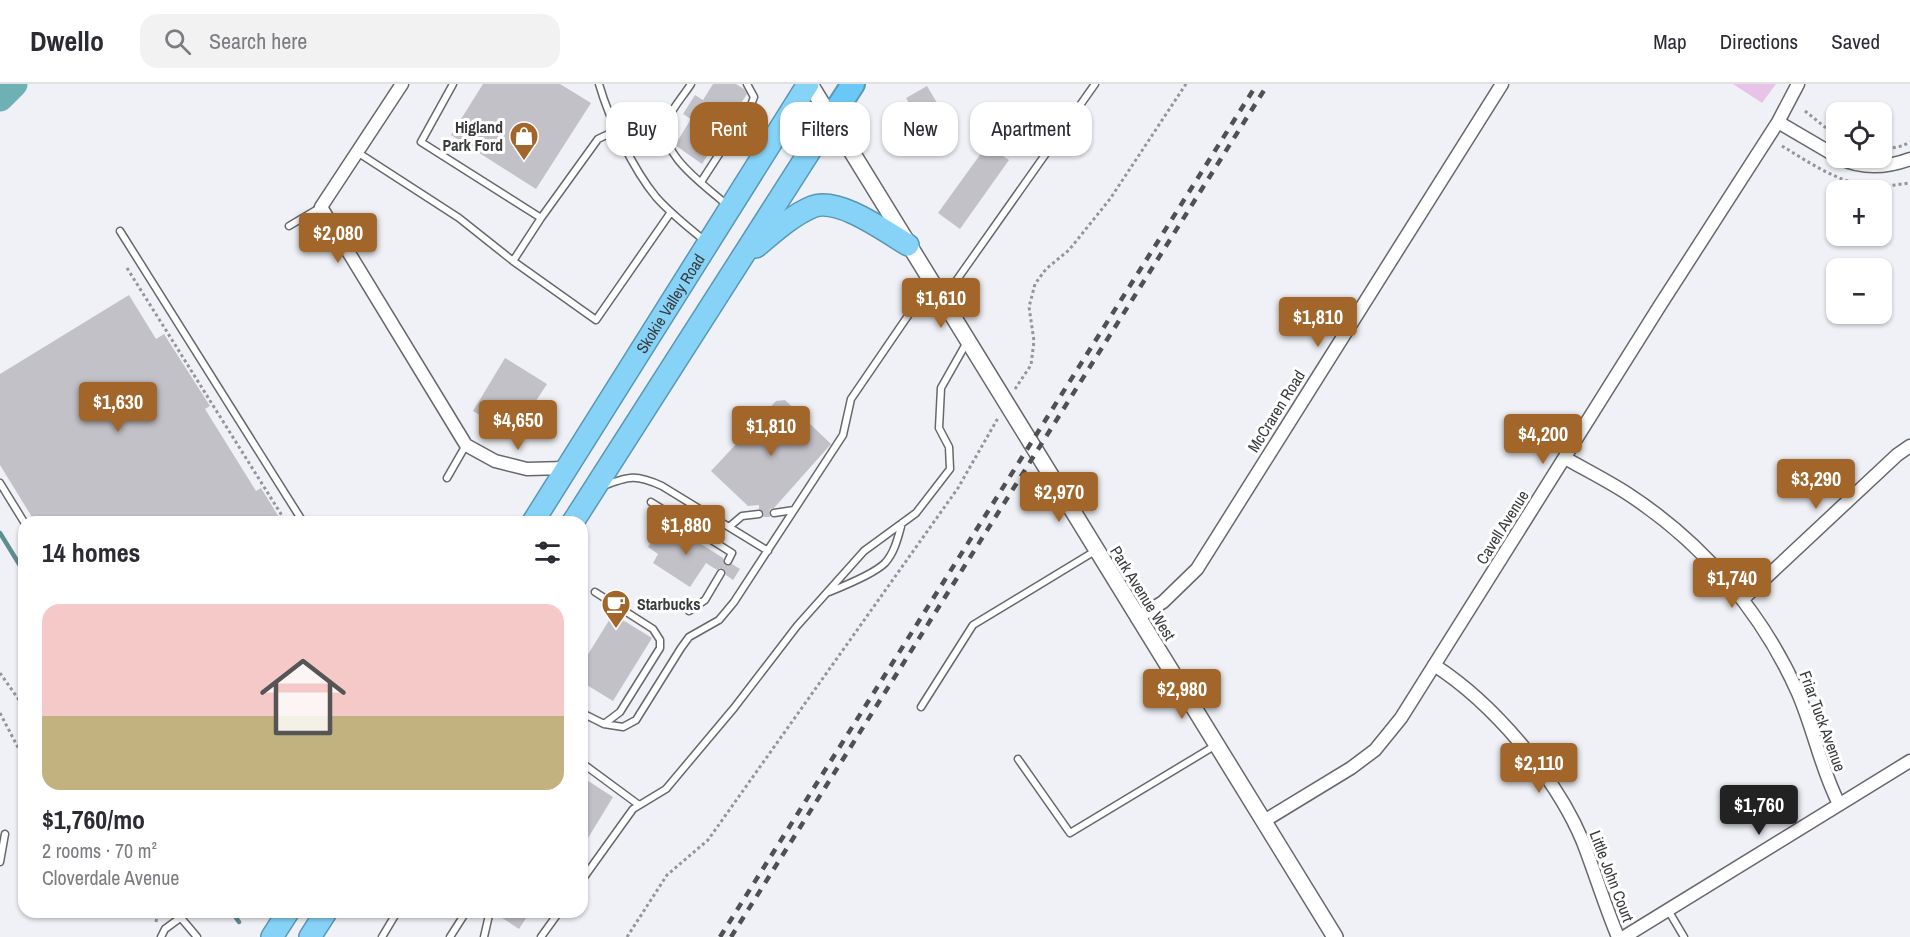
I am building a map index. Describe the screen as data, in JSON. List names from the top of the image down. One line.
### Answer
{"streets":{"highway":["Skokie Valley Road"],"street":["McCraren Road","Cavell Avenue","Park Avenue West","Friar Tuck Avenue","Little John Court"]},"crossings":[["Skokie Valley Road","Park Avenue West"],["McCraren Road","Park Avenue West"],["Cavell Avenue","Park Avenue West"],["Cavell Avenue","Friar Tuck Avenue"],["Cavell Avenue","Little John Court"]],"places":{"shop":["Higland Park Ford"],"cafe":["Starbucks"]},"page":{"header":"Dwello","search":"Search here","nav":["Map","Directions","Saved"],"map_buttons":["+","−"],"chip":["Buy","Rent","Filters","New","Apartment"],"price":["$2,080","$1,610","$1,810","$1,630","$4,650","$1,810","$4,200","$3,290","$2,970","$1,880","$1,740","$2,980","$2,110","$1,760"],"heading":"14 homes","list":[{"name":"$1,760/mo","note":"2 rooms · 70 m² · Cloverdale Avenue"}]}}
